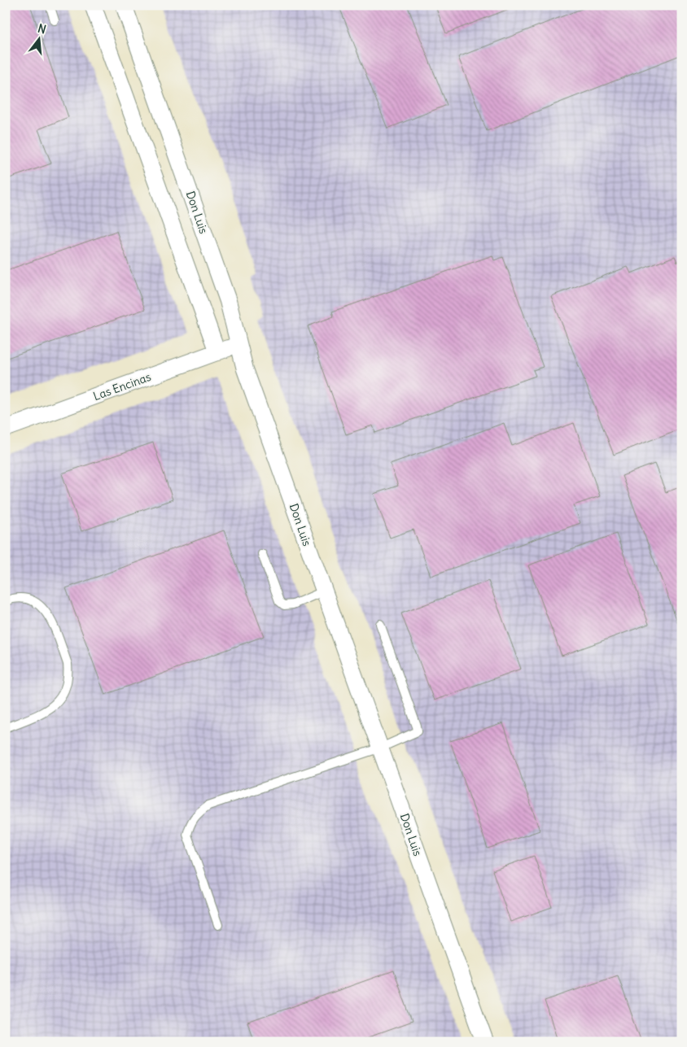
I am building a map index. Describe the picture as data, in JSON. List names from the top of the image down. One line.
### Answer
{"streets":{"street":["Don Luis","Las Encinas"]},"crossings":[["Don Luis","Las Encinas"]],"north":"top"}
